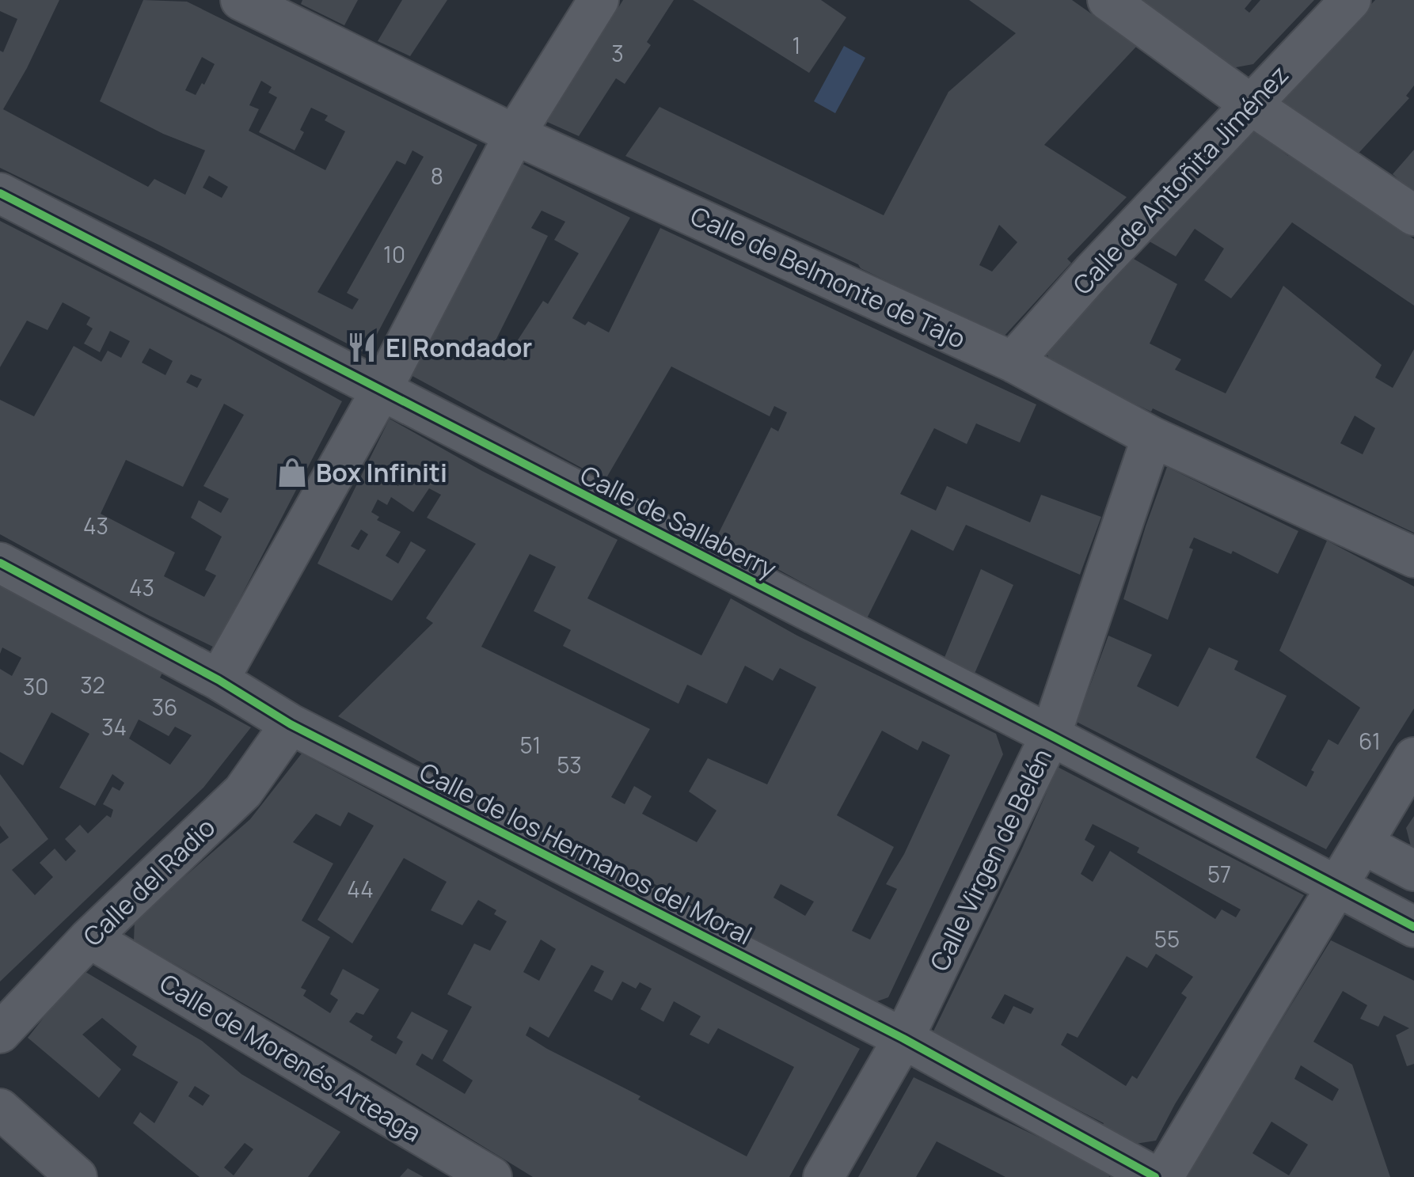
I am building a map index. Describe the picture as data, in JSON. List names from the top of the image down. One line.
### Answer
{"streets":{"street":["Calle de Antoñita Jiménez","Calle de Belmonte de Tajo","Calle de Sallaberry","Calle de los Hermanos del Moral","Calle Virgen de Belén","Calle del Radio","Calle de Morenés Arteaga"]},"crossings":[["Calle de Antoñita Jiménez","Calle de Belmonte de Tajo"],["Calle de Belmonte de Tajo","Calle Virgen de Belén"],["Calle de Sallaberry","Calle Virgen de Belén"],["Calle de los Hermanos del Moral","Calle Virgen de Belén"],["Calle de los Hermanos del Moral","Calle del Radio"],["Calle del Radio","Calle de Morenés Arteaga"]],"places":{"restaurant":["El Rondador"],"shop":["Box Infiniti"]},"house_numbers":["1","3","8","10","43","43","32","30","36","34","61","51","53","57","44","55"]}
